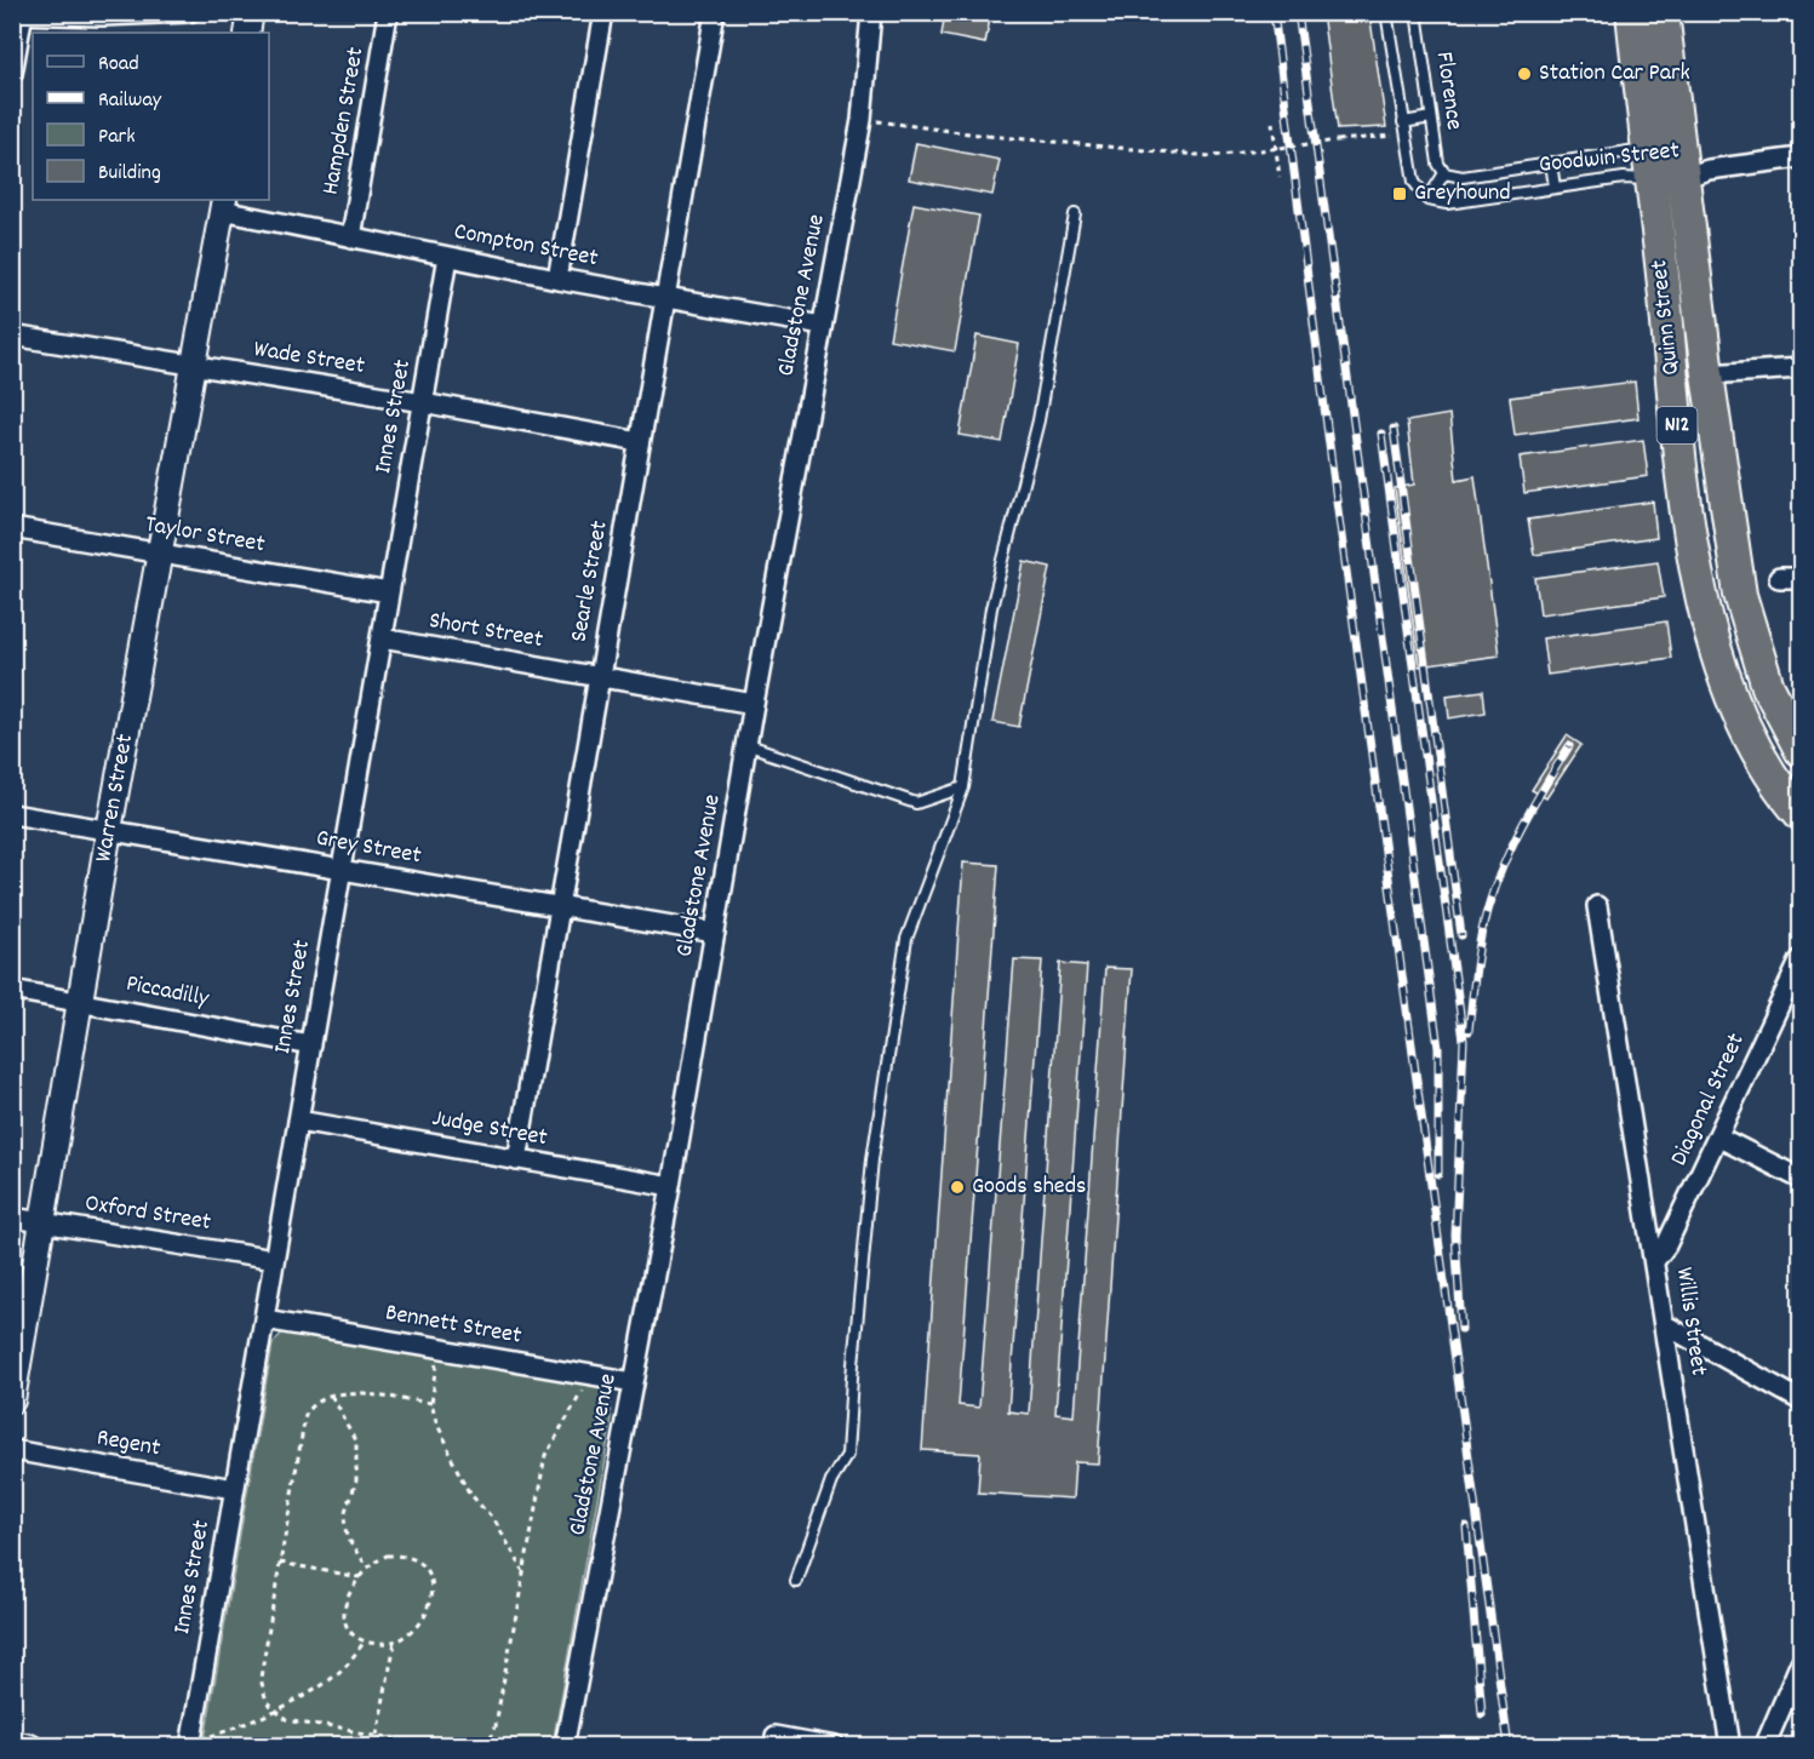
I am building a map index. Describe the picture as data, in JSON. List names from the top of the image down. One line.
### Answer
{"streets":{"highway":["Quinn Street","N12"],"street":["Hampden Street","Goodwin Street","Compton Street","Gladstone Avenue","Wade Street","Innes Street","Taylor Street","Searle Street","Short Street","Warren Street","Grey Street","Piccadilly","Diagonal Street","Judge Street","Oxford Street","Willis Street","Bennett Street","Regent"],"lane":["Florence"]},"crossings":[["Hampden Street","Compton Street"],["Goodwin Street","Quinn Street"],["Compton Street","Gladstone Avenue"],["Compton Street","Innes Street"],["Compton Street","Searle Street"],["Compton Street","Warren Street"],["Gladstone Avenue","Short Street"],["Gladstone Avenue","Grey Street"],["Gladstone Avenue","Judge Street"],["Gladstone Avenue","Bennett Street"],["Wade Street","Innes Street"],["Wade Street","Searle Street"],["Wade Street","Warren Street"],["Innes Street","Taylor Street"],["Innes Street","Short Street"],["Innes Street","Grey Street"],["Innes Street","Piccadilly"],["Innes Street","Judge Street"],["Innes Street","Oxford Street"],["Innes Street","Bennett Street"],["Innes Street","Regent"],["Taylor Street","Warren Street"],["Searle Street","Short Street"],["Searle Street","Grey Street"],["Searle Street","Judge Street"],["Warren Street","Grey Street"],["Warren Street","Piccadilly"],["Warren Street","Oxford Street"],["Diagonal Street","Willis Street"]],"places":{"other":["Station Car Park","Goods sheds"],"transit":["Greyhound"]},"legend":["Road","Railway","Park","Building"]}
